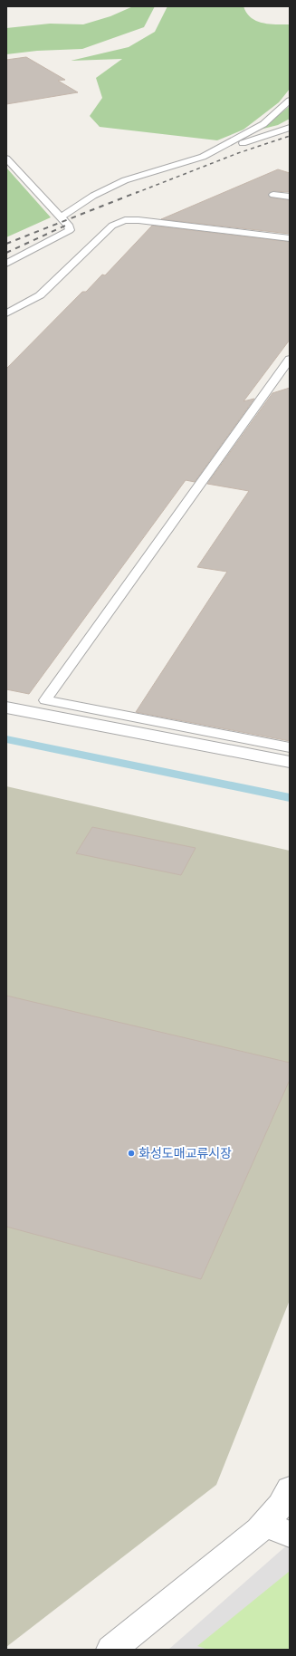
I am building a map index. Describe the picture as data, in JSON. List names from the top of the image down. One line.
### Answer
{"places":["화성도매교류시장"]}
